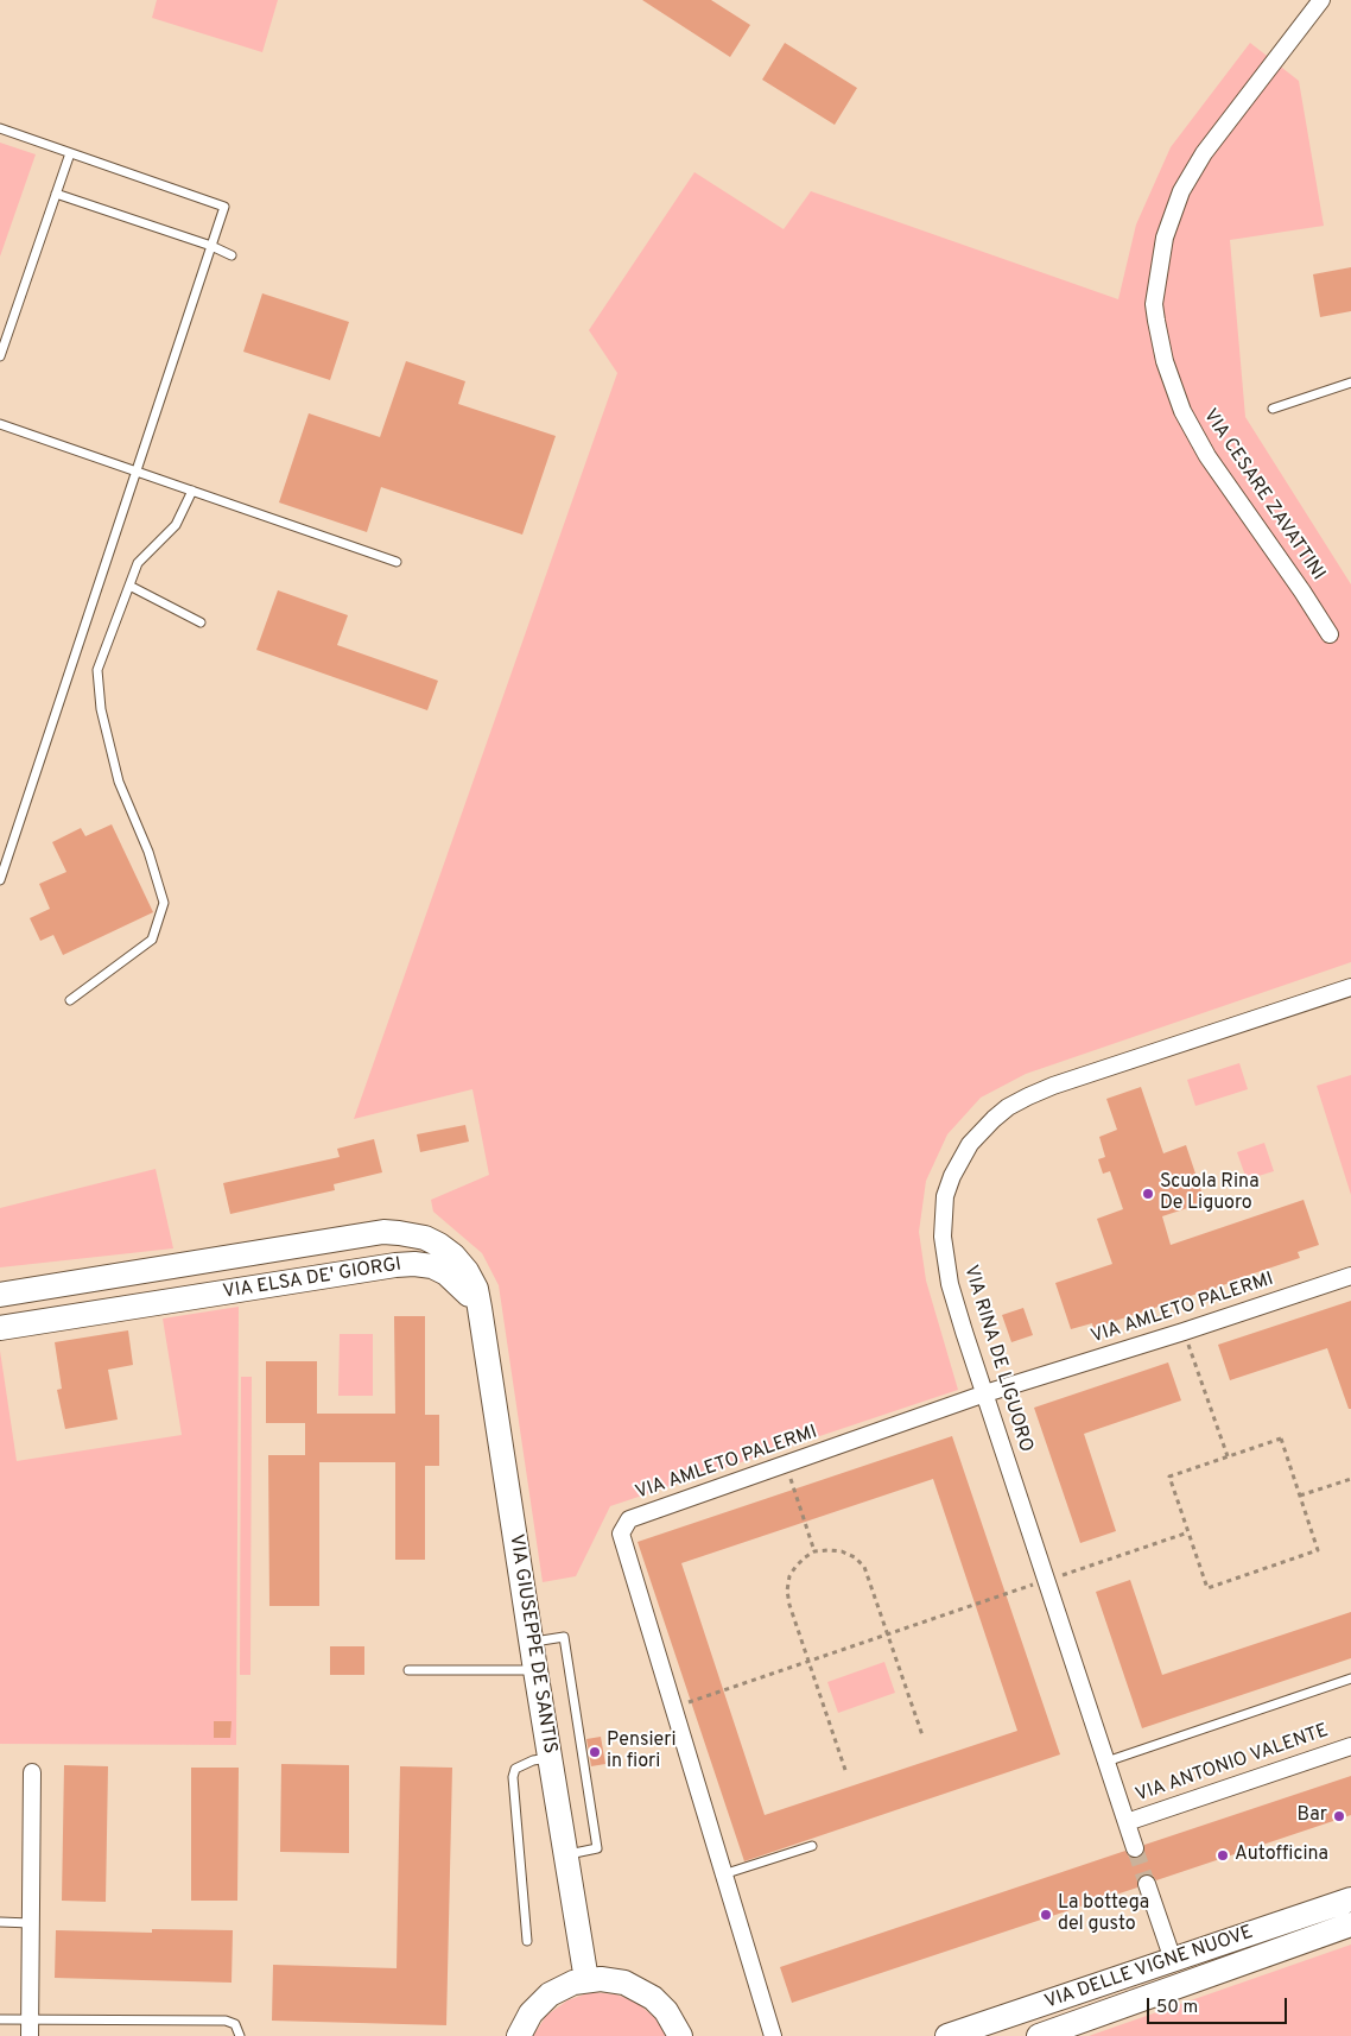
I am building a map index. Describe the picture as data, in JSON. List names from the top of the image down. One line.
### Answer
{"streets":{"main road":["VIA ELSA DE' GIORGI","VIA GIUSEPPE DE SANTIS","VIA DELLE VIGNE NUOVE"],"street":["VIA CESARE ZAVATTINI","VIA AMLETO PALERMI","VIA RINA DE LIGUORO","VIA ANTONIO VALENTE"]},"crossings":[["VIA ELSA DE' GIORGI","VIA GIUSEPPE DE SANTIS"],["VIA AMLETO PALERMI","VIA RINA DE LIGUORO"],["VIA RINA DE LIGUORO","VIA ANTONIO VALENTE"]],"places":["Scuola Rina De Liguoro","Pensieri in fiori","Bar","Autofficina","La bottega del gusto"],"scale_bar":"50 m"}
